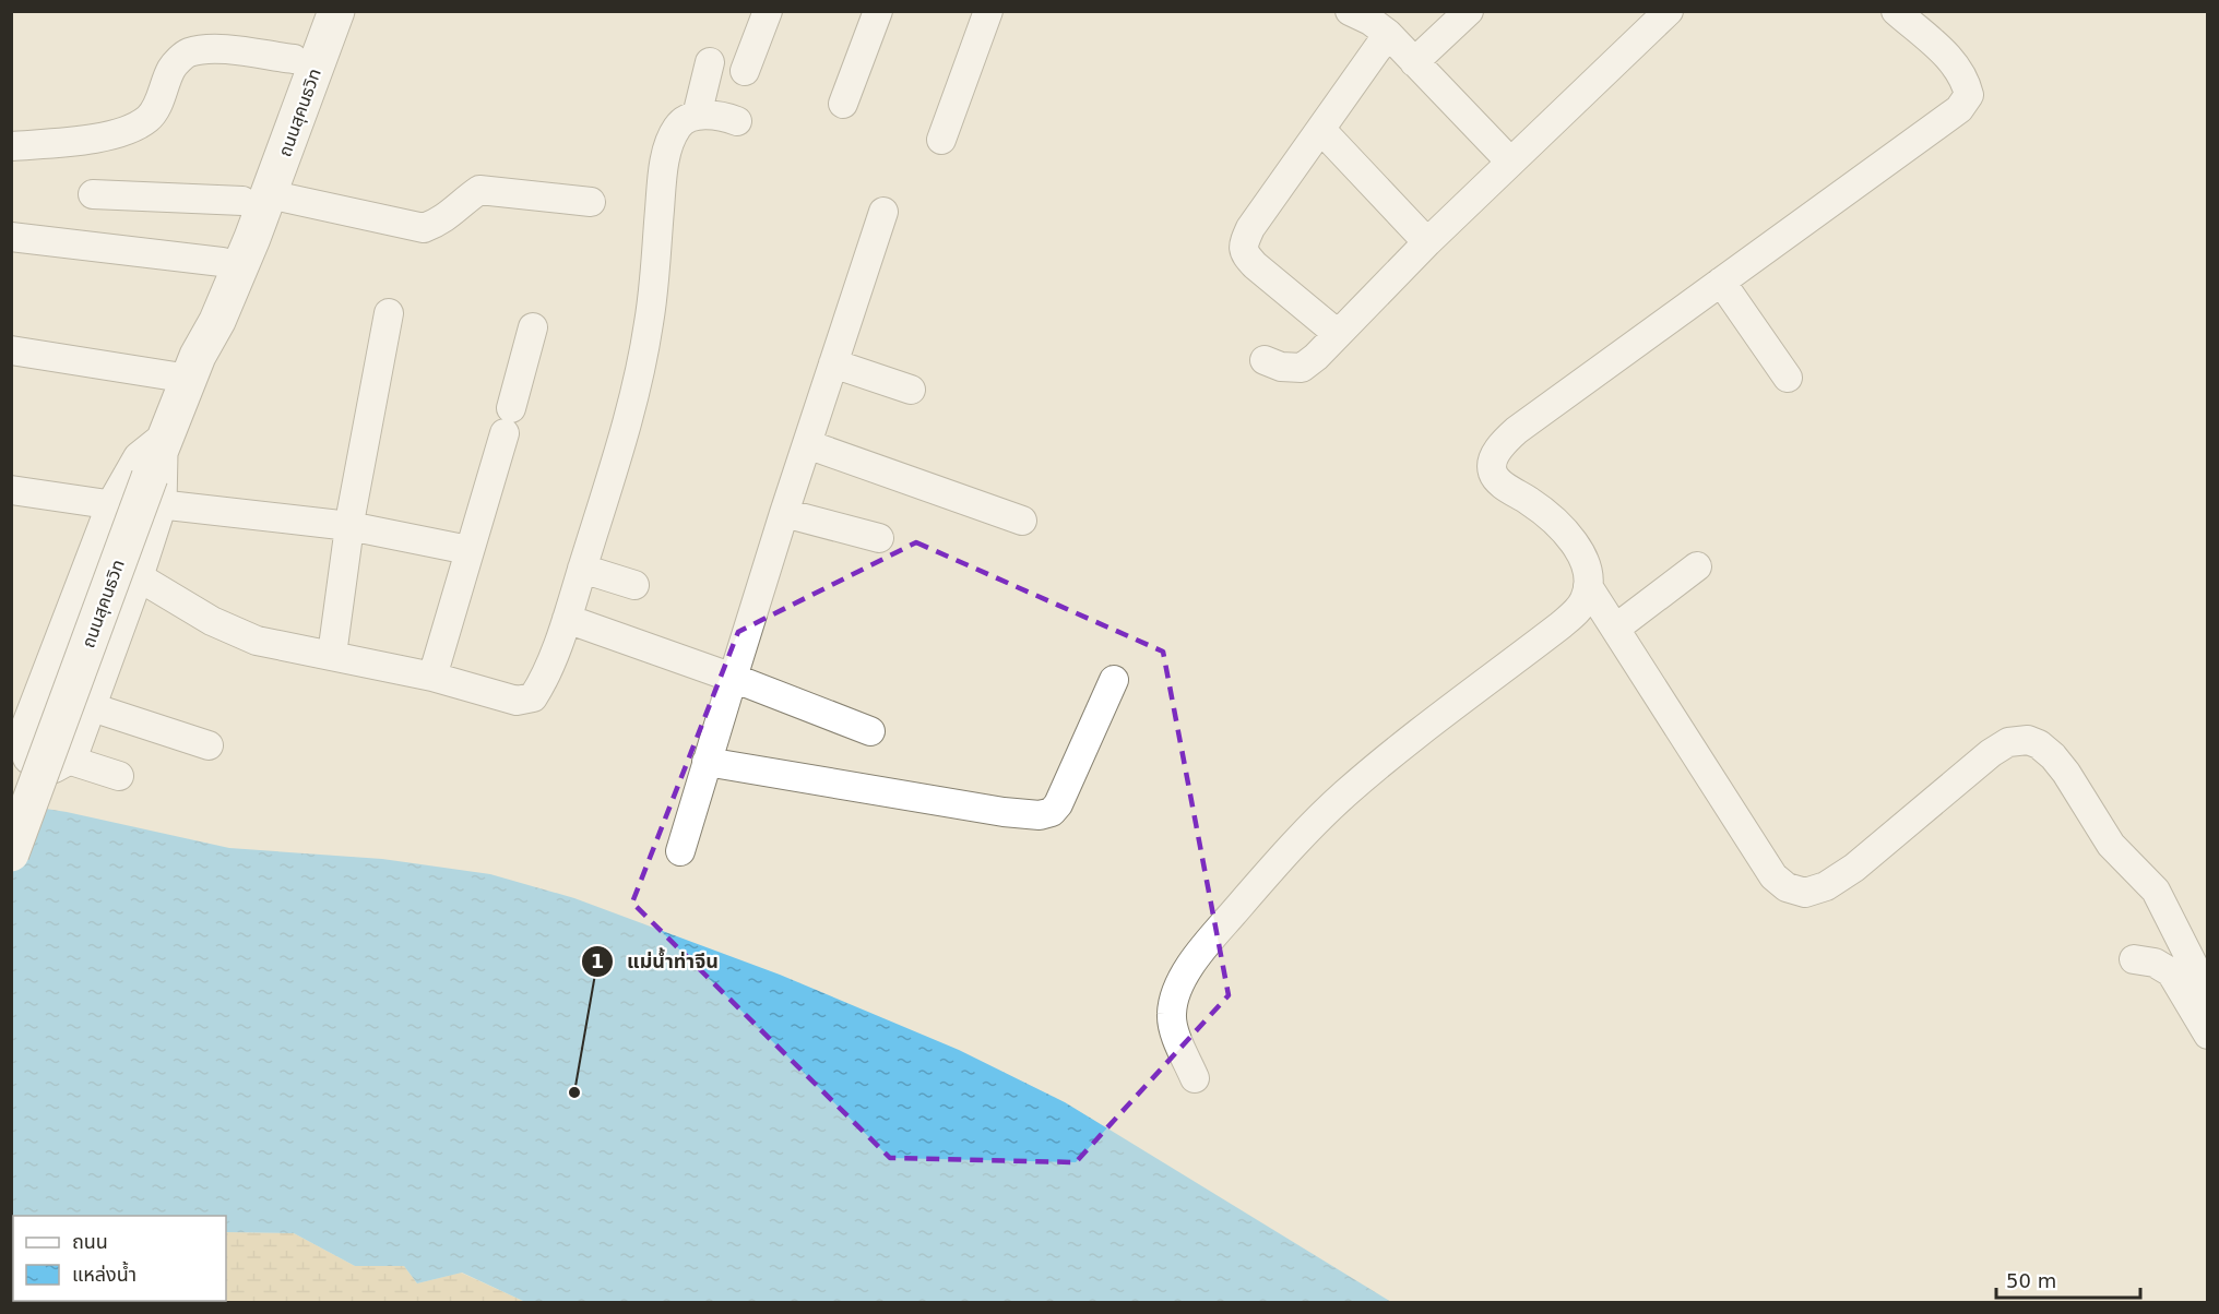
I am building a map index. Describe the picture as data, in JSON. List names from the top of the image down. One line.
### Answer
{"streets":{"main road":["ถนนสุคนธวิท"]},"places":["แม่น้ำท่าจีน"],"legend":["ถนน","แหล่งน้ำ"],"scale_bar":"50 m"}
